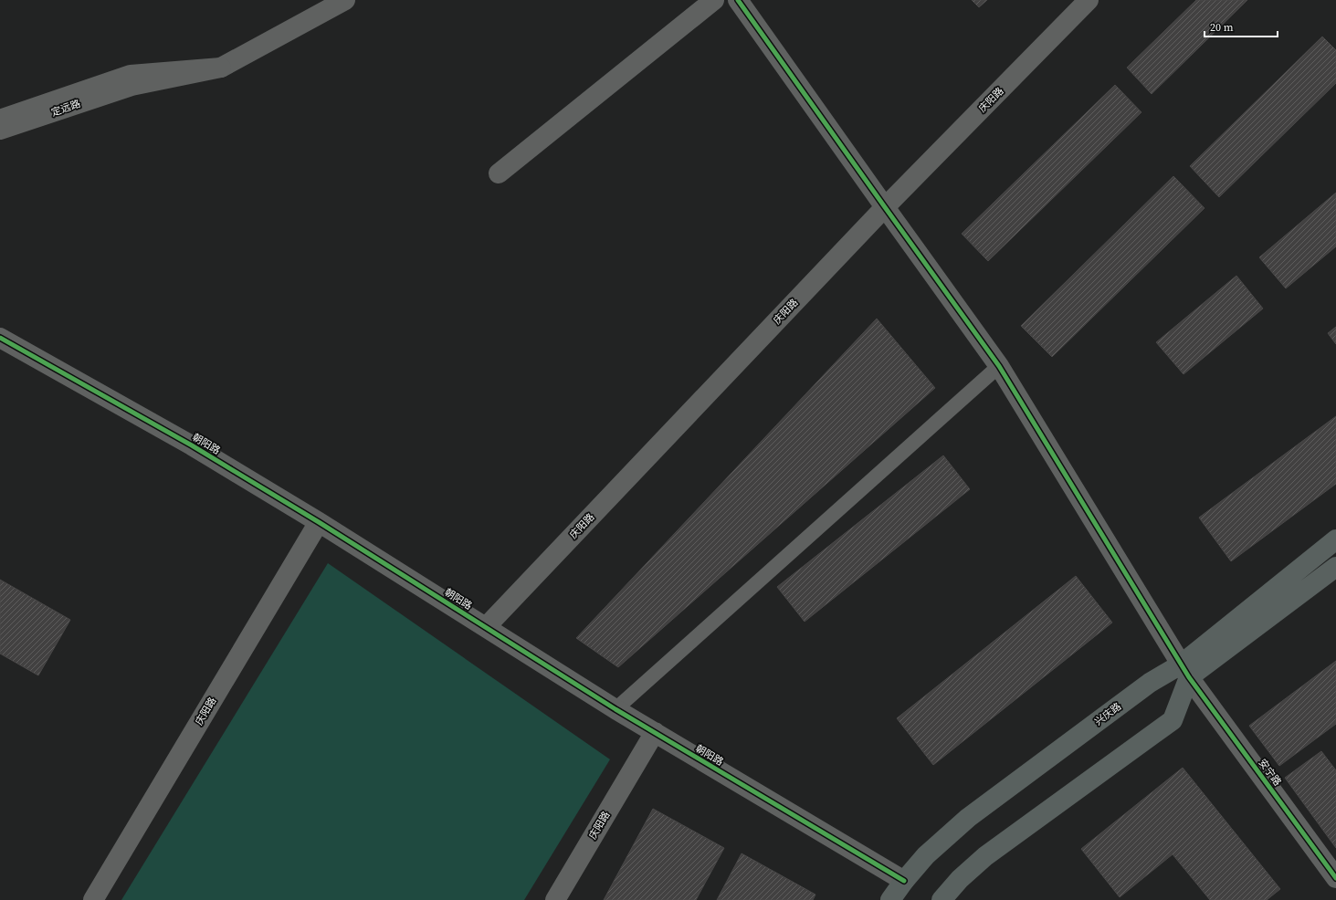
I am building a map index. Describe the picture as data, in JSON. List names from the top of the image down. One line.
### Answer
{"streets":{"main road":["兴庆路"],"street":["庆阳路","定远路","朝阳路","安宁路"]},"crossings":[["庆阳路","朝阳路"],["庆阳路","安宁路"],["朝阳路","兴庆路"],["兴庆路","安宁路"]],"scale_bar":"20 m"}
